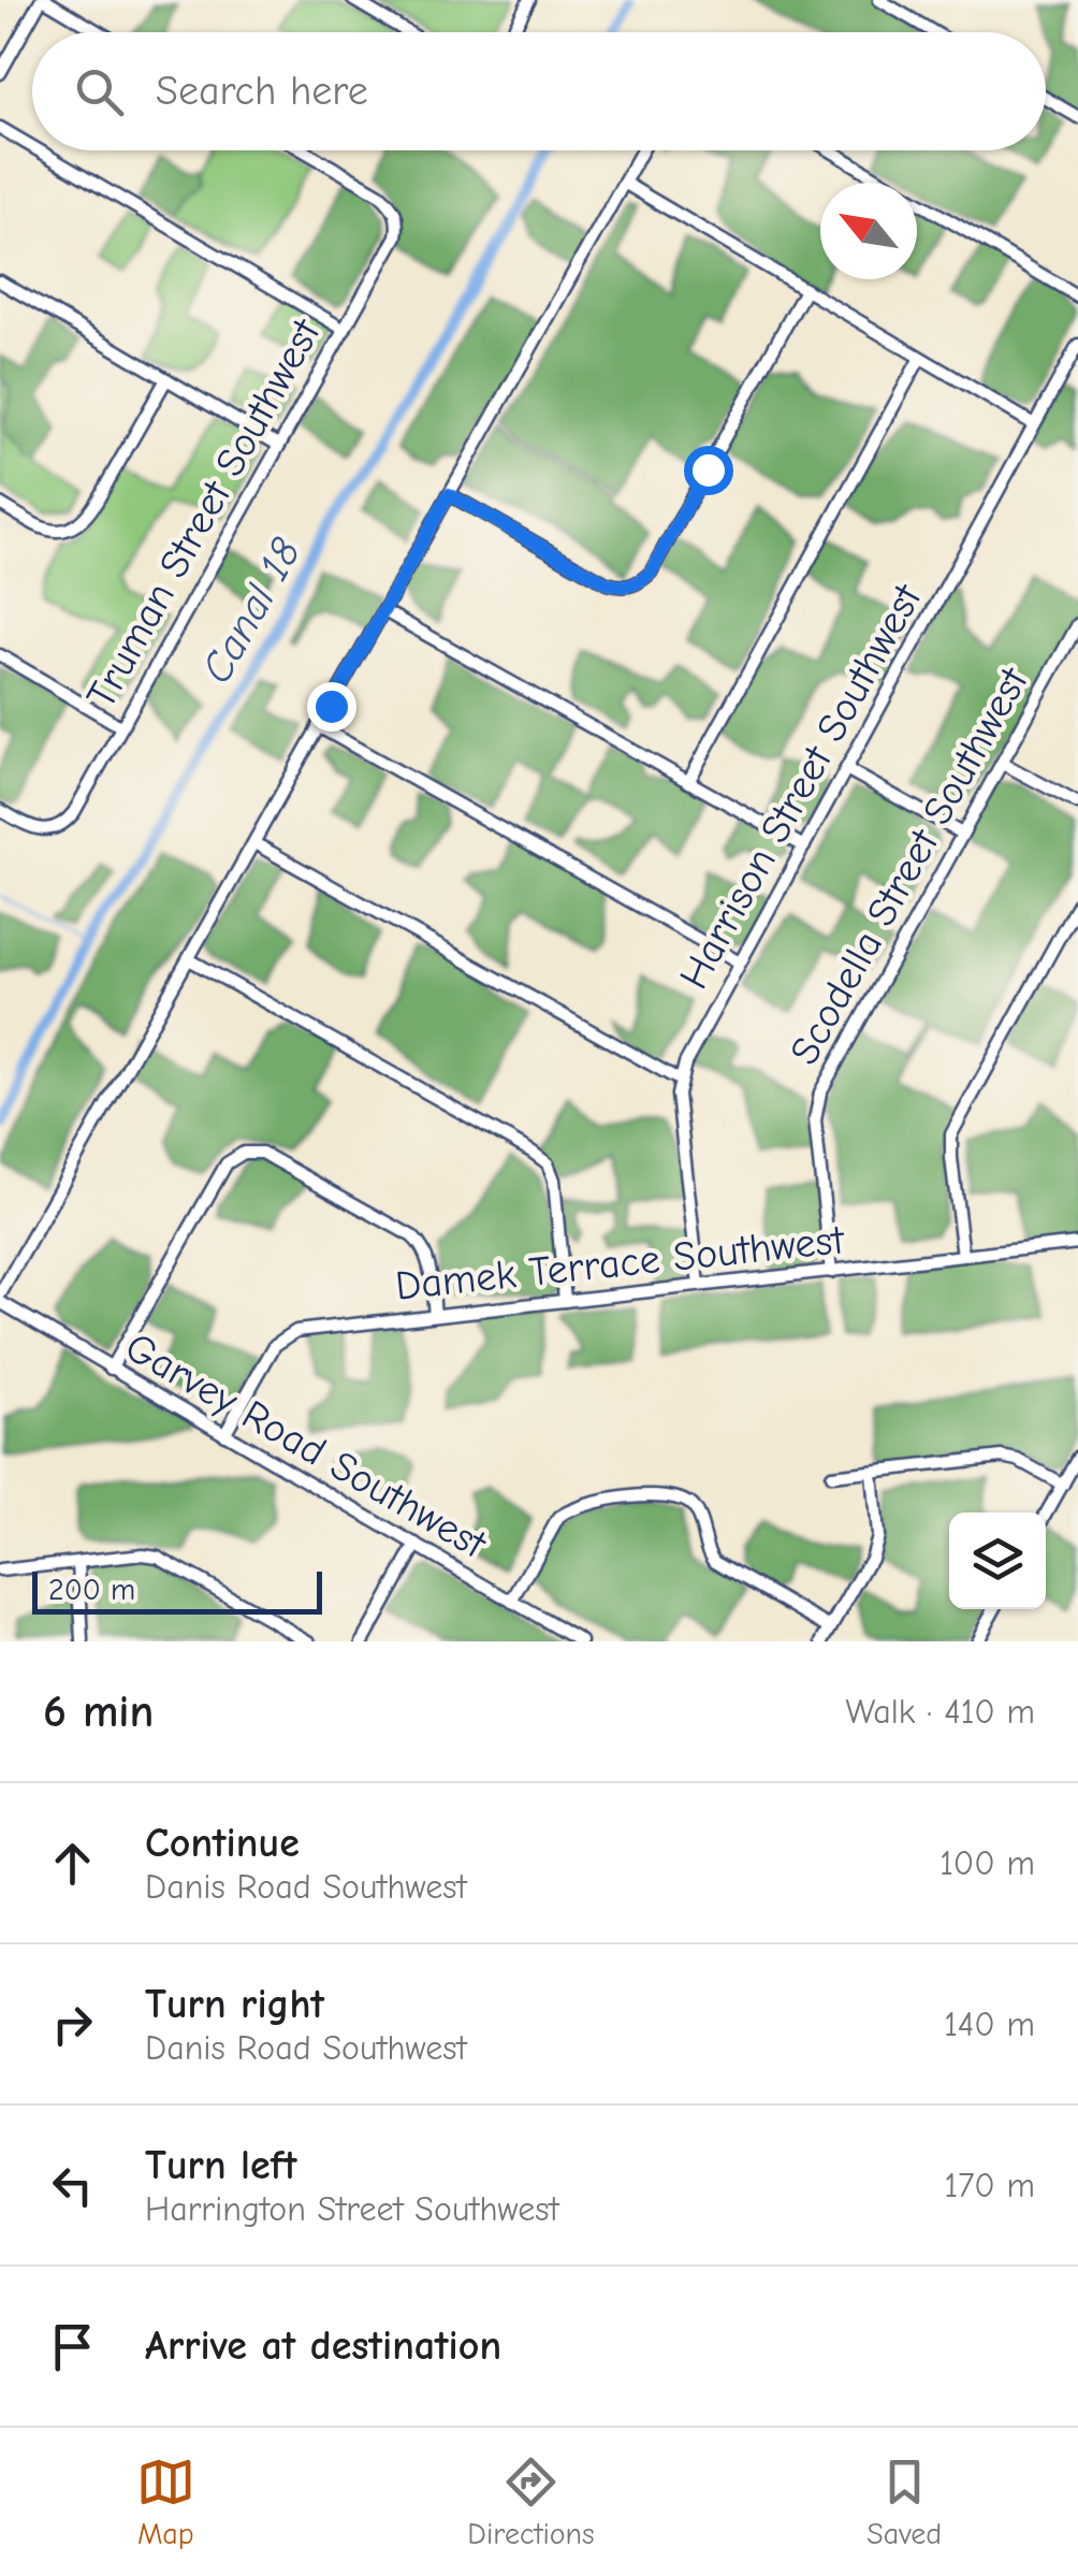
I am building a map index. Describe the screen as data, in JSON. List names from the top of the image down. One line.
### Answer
{"streets":{"street":["Truman Street Southwest","Harrison Street Southwest","Scodella Street Southwest","Damek Terrace Southwest","Garvey Road Southwest"]},"crossings":[["Scodella Street Southwest","Damek Terrace Southwest"],["Damek Terrace Southwest","Garvey Road Southwest"]],"water":["Canal 18"],"scale_bar":"200 m","north":"top left","page":{"search":"Search here","scale":"200 m","heading":["6 min","Walk · 410 m"],"list":[["Continue","Danis Road Southwest","100 m"],["Turn right","Danis Road Southwest","140 m"],["Turn left","Harrington Street Southwest","170 m"],"Arrive at destination"],"nav":["Map","Directions","Saved"]}}
